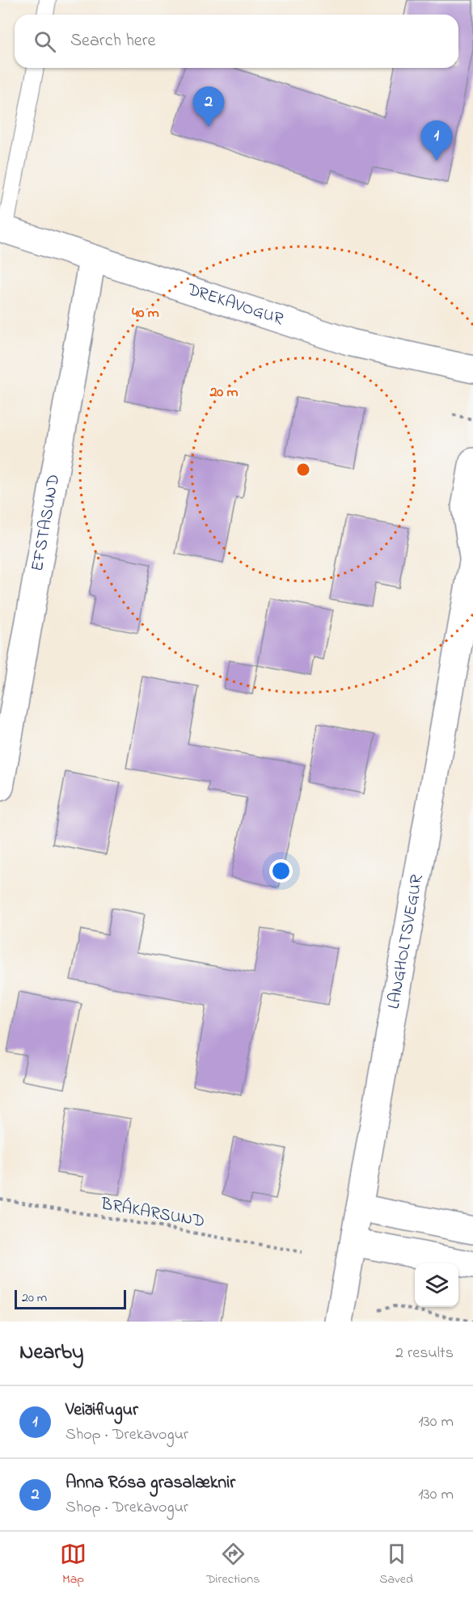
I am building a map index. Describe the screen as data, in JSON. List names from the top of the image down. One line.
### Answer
{"streets":{"street":["DREKAVOGUR","EFSTASUND","LANGHOLTSVEGUR"],"path":["BRÁKARSUND"]},"crossings":[["DREKAVOGUR","EFSTASUND"]],"scale_bar":"20 m","page":{"search":"Search here","pins":["2","1"],"scale":"20 m","heading":["Nearby","2 results"],"list":[{"mark":"1","name":"Veiðiflugur","note":"Shop · Drekavogur","value":"130 m"},{"mark":"2","name":"Anna Rósa grasalæknir","note":"Shop · Drekavogur","value":"130 m"}],"nav":["Map","Directions","Saved"]},"rings":["40 m","20 m"]}
